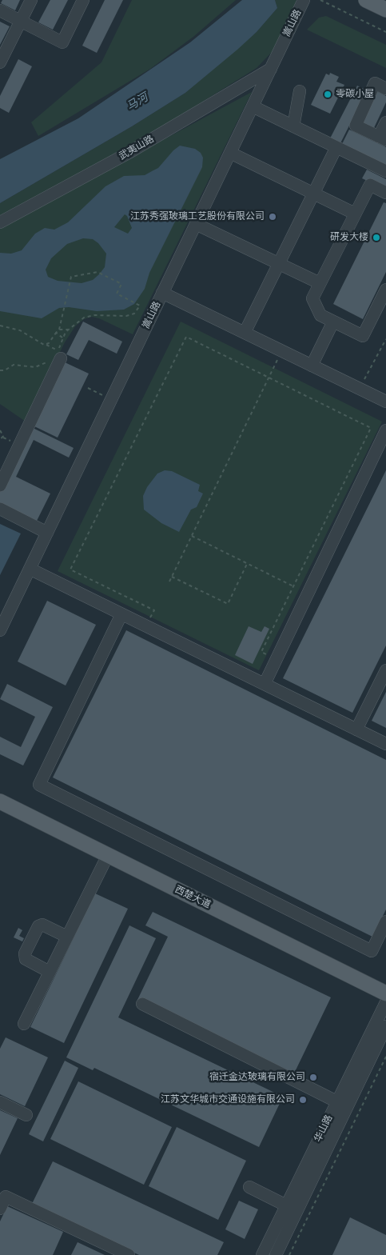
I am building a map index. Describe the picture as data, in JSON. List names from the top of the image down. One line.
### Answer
{"streets":{"main road":["西楚大道"],"street":["嵩山路","武夷山路","华山路"]},"crossings":[["嵩山路","武夷山路"]],"water":["马河"],"places":["零碳小屋","江苏秀强玻璃工艺股份有限公司","研发大楼","宿迁金达玻璃有限公司","江苏文华城市交通设施有限公司"]}
